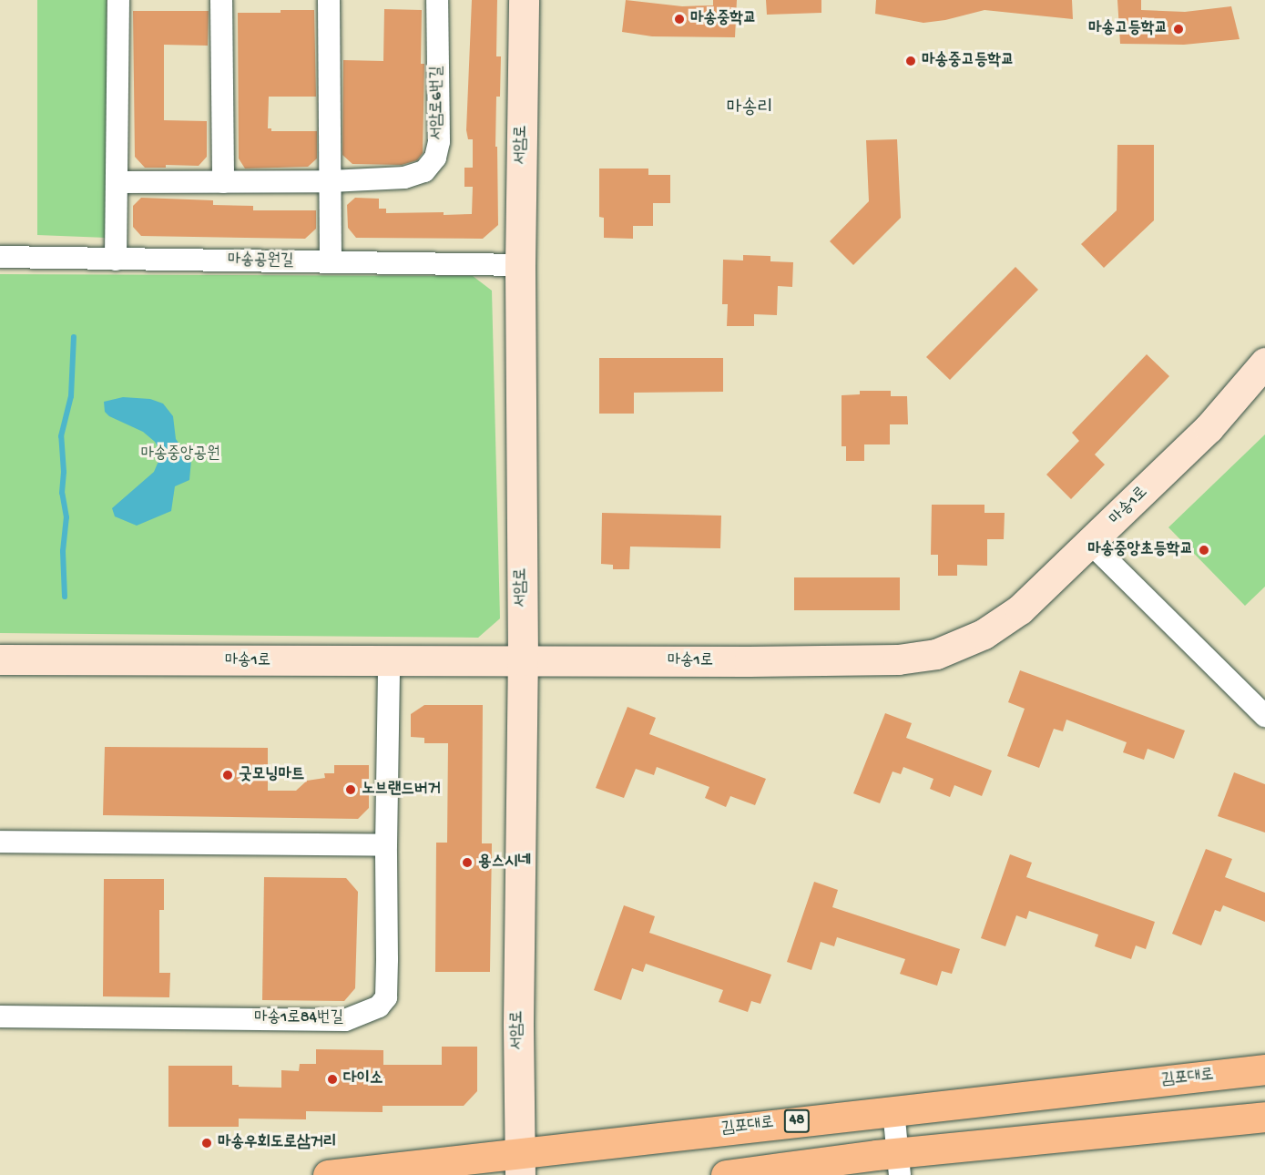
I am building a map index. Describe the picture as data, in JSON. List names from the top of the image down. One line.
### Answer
{"streets":{"main road":["김포대로","48"],"street":["서암로6번길","서암로","마송공원길","마송1로","마송1로84번길"]},"crossings":[["서암로","마송공원길"],["서암로","마송1로"],["서암로","김포대로"],["마송1로","마송1로84번길"]],"districts":["마송리"],"parks":["마송중앙공원"],"places":["마송중학교","마송고등학교","마송중고등학교","마송중앙초등학교","굿모닝마트","노브랜드버거","용스시네","다이소","마송우회도로삼거리"]}
